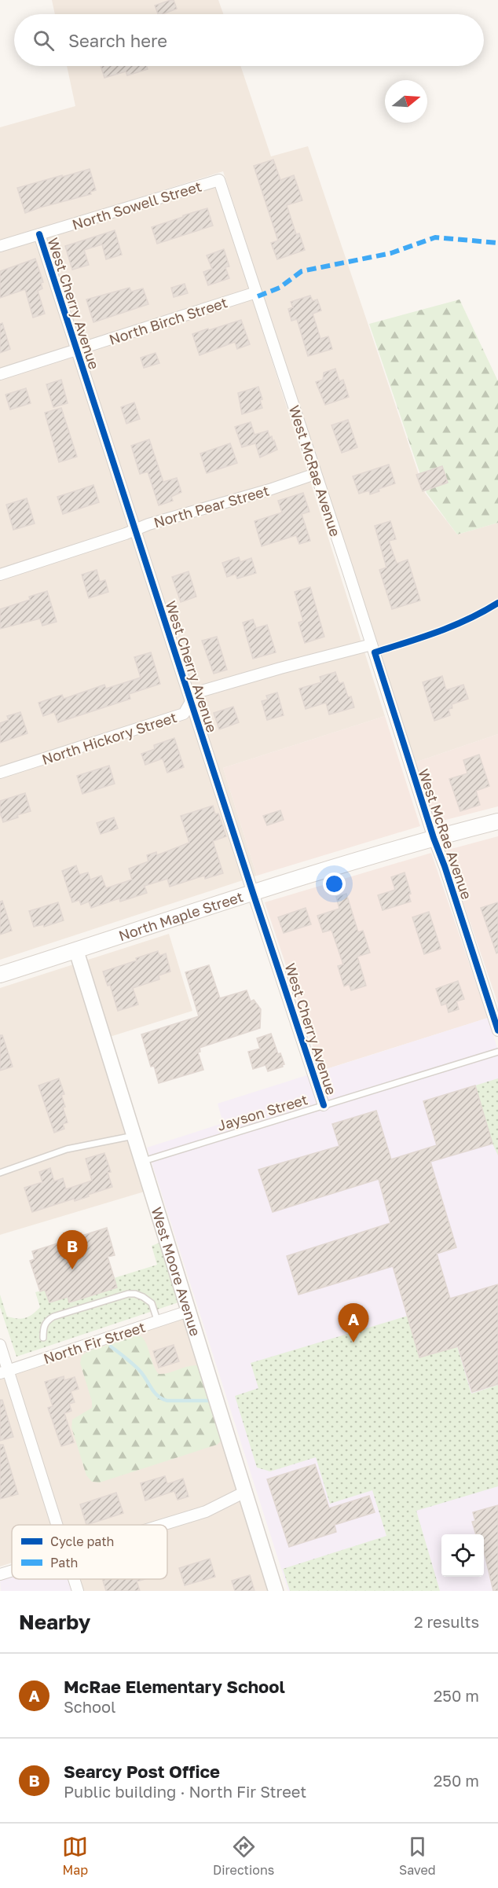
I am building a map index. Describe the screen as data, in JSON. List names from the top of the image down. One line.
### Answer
{"streets":{"main road":["North Maple Street"],"street":["North Sowell Street","West Cherry Avenue","North Birch Street","West McRae Avenue","North Pear Street","North Hickory Street","West Moore Avenue","North Fir Street"],"lane":["Jayson Street"]},"crossings":[["North Sowell Street","West Cherry Avenue"],["North Sowell Street","West McRae Avenue"],["West Cherry Avenue","North Birch Street"],["West Cherry Avenue","North Pear Street"],["West Cherry Avenue","North Hickory Street"],["West Cherry Avenue","North Maple Street"],["West Cherry Avenue","Jayson Street"],["North Birch Street","West McRae Avenue"],["West McRae Avenue","North Pear Street"],["West McRae Avenue","North Hickory Street"],["West McRae Avenue","North Maple Street"],["North Maple Street","West Moore Avenue"],["Jayson Street","West Moore Avenue"],["West Moore Avenue","North Fir Street"]],"legend":["Cycle path","Path"],"north":"right","page":{"search":"Search here","pins":["B","A"],"heading":["Nearby","2 results"],"list":[{"mark":"A","name":"McRae Elementary School","note":"School","value":"250 m"},{"mark":"B","name":"Searcy Post Office","note":"Public building · North Fir Street","value":"250 m"}],"nav":["Map","Directions","Saved"]}}
